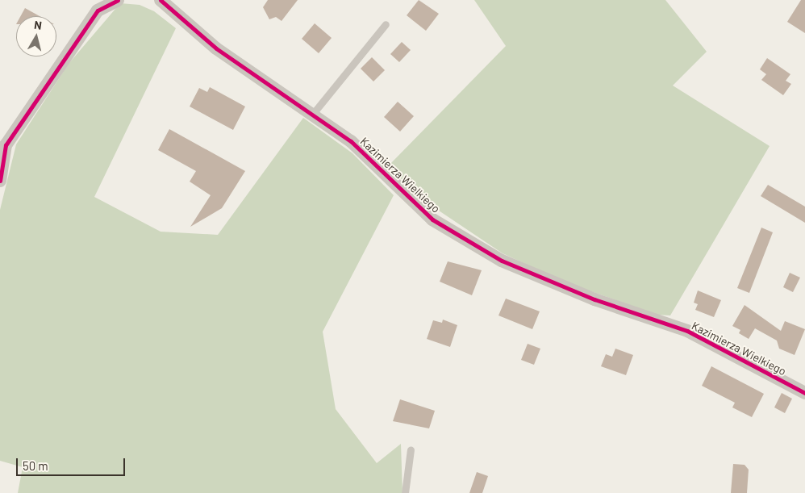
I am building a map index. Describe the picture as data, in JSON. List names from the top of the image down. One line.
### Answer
{"streets":{"street":["Kazimierza Wielkiego"]},"scale_bar":"50 m","north":"top"}
